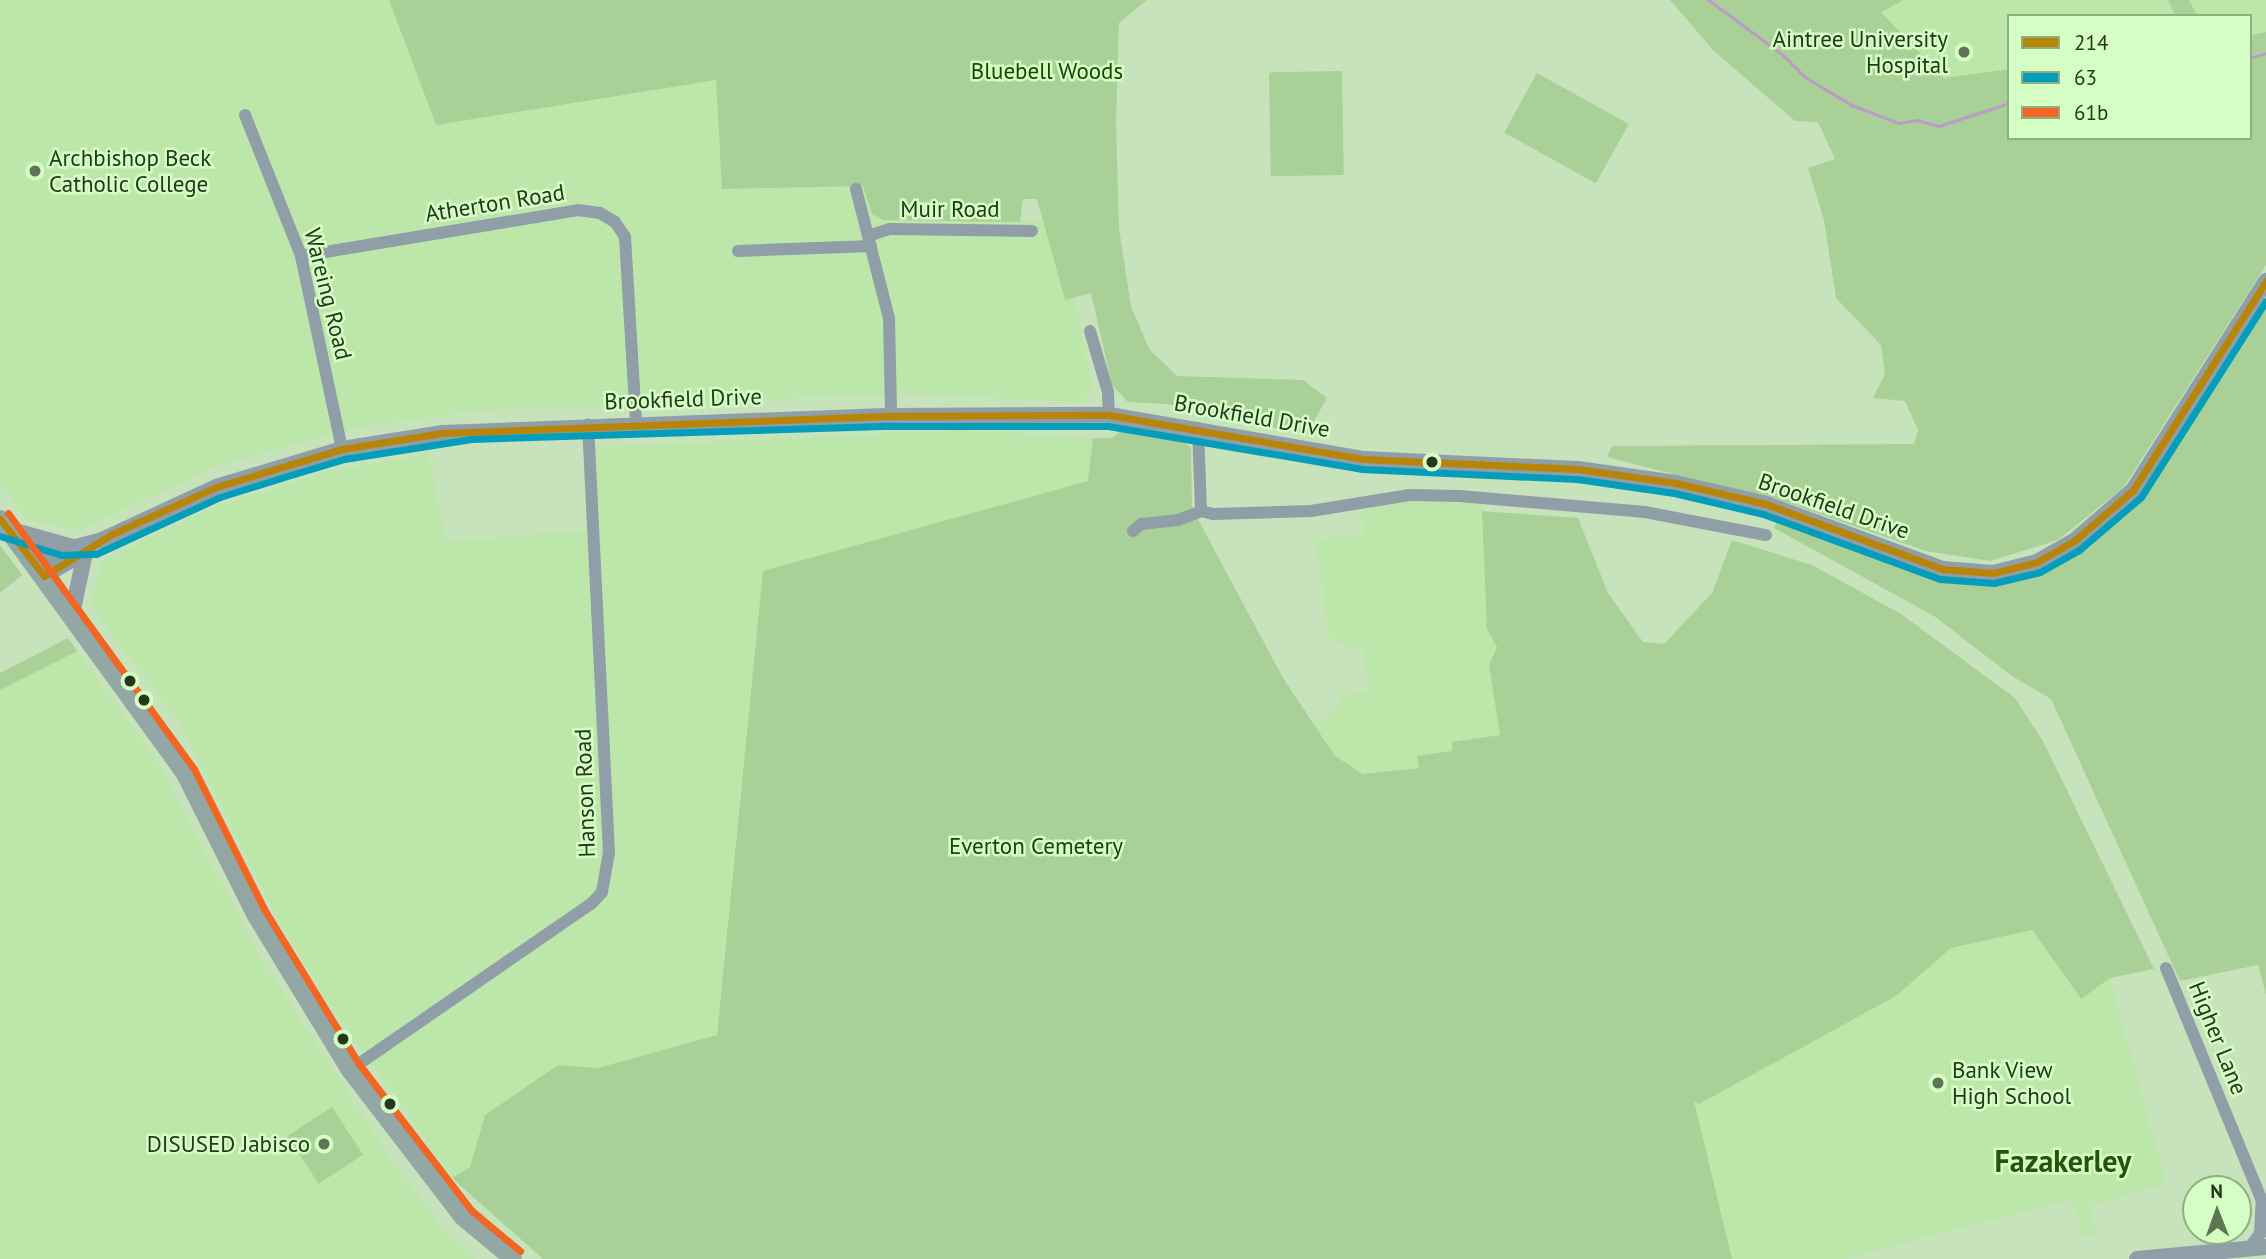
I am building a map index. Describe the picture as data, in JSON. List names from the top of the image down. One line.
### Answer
{"streets":{"street":["Atherton Road","Muir Road","Wareing Road","Brookfield Drive","Hanson Road","Higher Lane"]},"crossings":[["Atherton Road","Wareing Road"],["Atherton Road","Brookfield Drive"],["Wareing Road","Brookfield Drive"],["Brookfield Drive","Hanson Road"]],"districts":["Fazakerley"],"parks":["Bluebell Woods","Everton Cemetery"],"places":["Aintree University Hospital","Archbishop Beck Catholic College","Bank View High School","DISUSED Jabisco"],"lines":["transit line 214","transit line 63","transit line 61b"],"legend":["214","63","61b"],"north":"top"}
